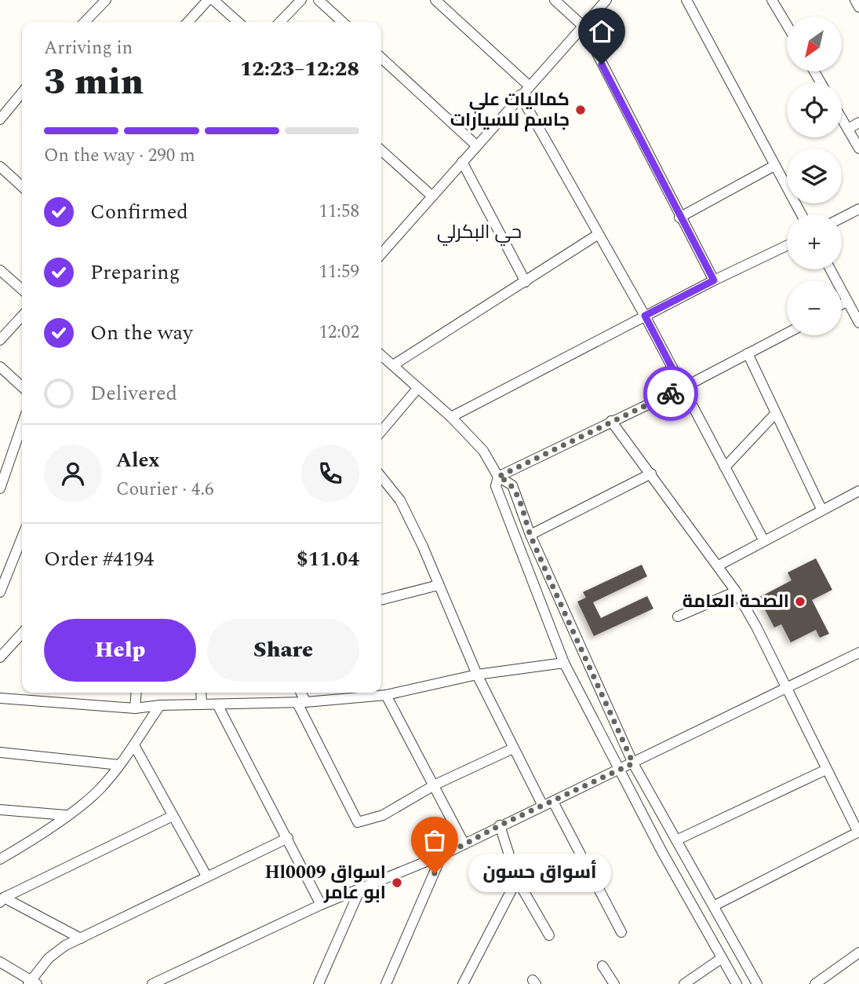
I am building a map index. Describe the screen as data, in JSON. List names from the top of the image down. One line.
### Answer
{"districts":["حي البكرلي"],"places":["كماليات علي جاسم للسيارات","الصحة العامة","أسواق حسون","Hl0009 اسواق ابو عامر"],"north":"bottom left","page":{"map_buttons":["+","−"],"heading":["3 min","Arriving in","12:23–12:28"],"panel":["Alex","Courier · 4.6","Order #4194","$11.04"],"bar":"On the way · 290 m","list":[["Confirmed","11:58"],["Preparing","11:59"],["On the way","12:02"],"Delivered"],"buttons":["Help","Share"],"bubble":"أسواق حسون"}}
